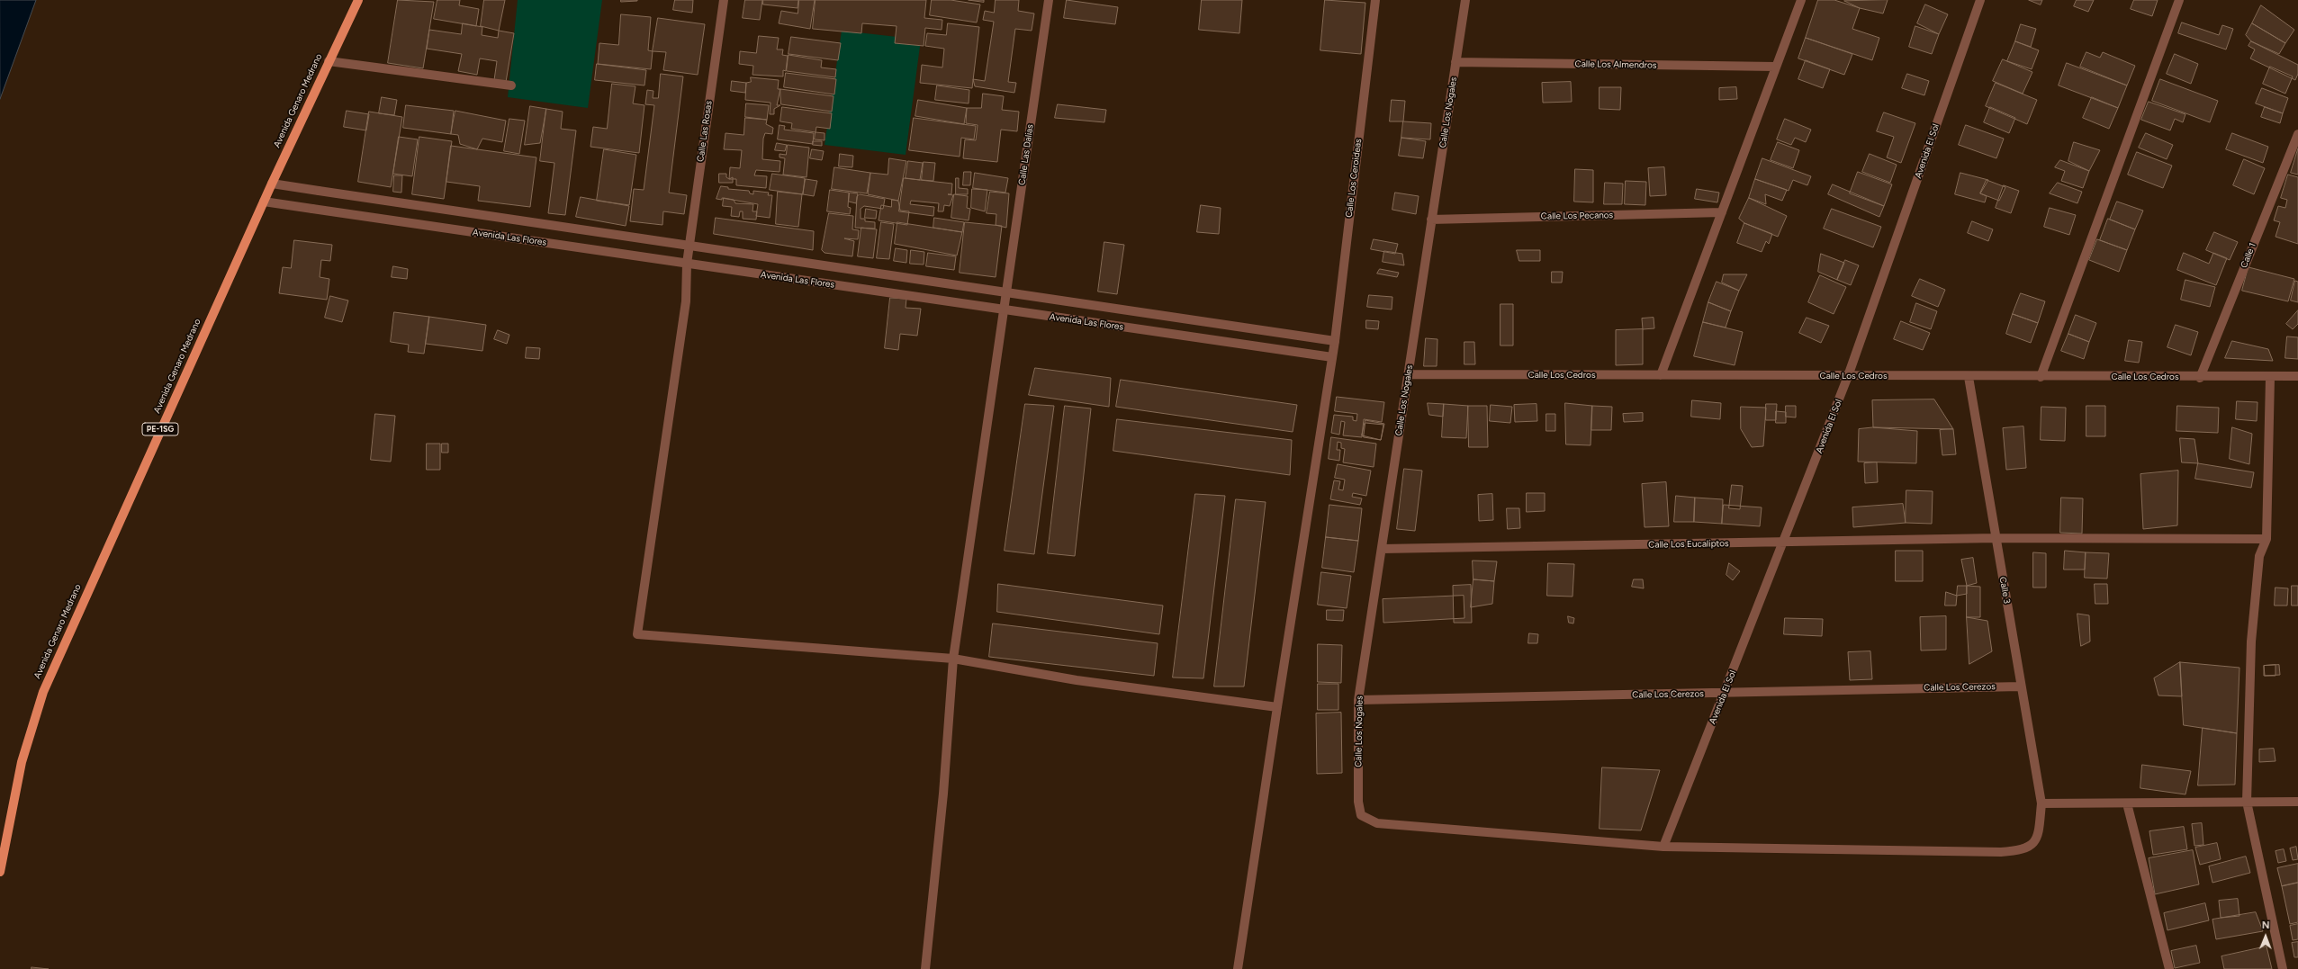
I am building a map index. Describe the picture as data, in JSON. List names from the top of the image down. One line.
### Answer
{"streets":{"main road":["Avenida Genaro Medrano","PE-1SG"],"street":["Calle Los Almendros","Calle Los Nogales","Calle Las Rosas","Avenida El Sol","Calle Las Dalias","Calle Los Ceroideas","Calle Los Pecanos","Avenida Las Flores","Calle 1","Calle Los Cedros","Calle Los Eucaliptos","Calle 3","Calle Los Cerezos"]},"crossings":[["Calle Los Almendros","Calle Los Nogales"],["Avenida Genaro Medrano","Avenida Las Flores"],["Calle Los Nogales","Calle Los Pecanos"],["Calle Los Nogales","Calle Los Cedros"],["Calle Los Nogales","Calle Los Eucaliptos"],["Calle Los Nogales","Calle 3"],["Calle Los Nogales","Calle Los Cerezos"],["Calle Las Rosas","Calle Las Dalias"],["Calle Las Rosas","Avenida Las Flores"],["Avenida El Sol","Calle Los Cedros"],["Avenida El Sol","Calle Los Eucaliptos"],["Avenida El Sol","Calle 3"],["Avenida El Sol","Calle Los Cerezos"],["Calle Las Dalias","Avenida Las Flores"],["Calle Los Ceroideas","Avenida Las Flores"],["Calle 1","Calle Los Cedros"],["Calle Los Cedros","Calle 3"],["Calle Los Eucaliptos","Calle 3"],["Calle 3","Calle Los Cerezos"]],"north":"top"}
